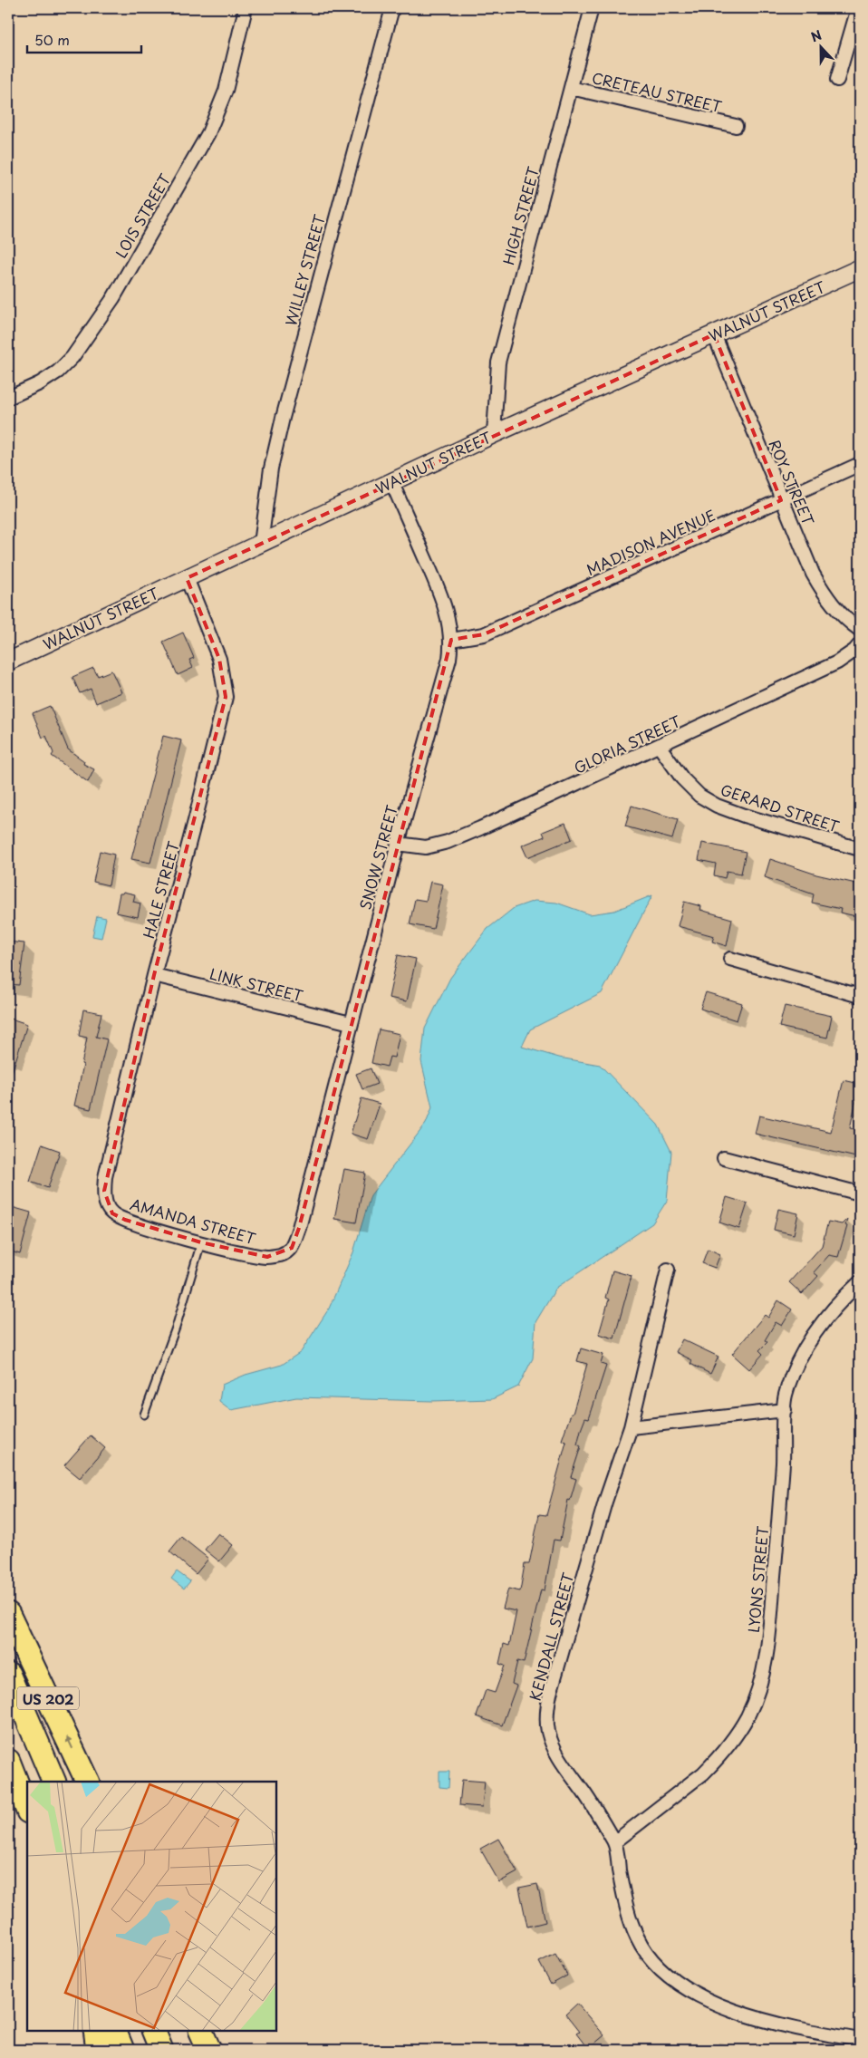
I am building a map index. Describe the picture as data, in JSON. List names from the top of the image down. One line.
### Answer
{"streets":{"highway":["US 202"],"main road":["WALNUT STREET"],"street":["CRETEAU STREET","LOIS STREET","HIGH STREET","WILLEY STREET","ROY STREET","MADISON AVENUE","GLORIA STREET","GERARD STREET","SNOW STREET","HALE STREET","LINK STREET","AMANDA STREET","LYONS STREET","KENDALL STREET"]},"crossings":[["CRETEAU STREET","HIGH STREET"],["HIGH STREET","WALNUT STREET"],["WILLEY STREET","WALNUT STREET"],["WALNUT STREET","ROY STREET"],["WALNUT STREET","SNOW STREET"],["WALNUT STREET","HALE STREET"],["ROY STREET","MADISON AVENUE"],["MADISON AVENUE","SNOW STREET"],["GLORIA STREET","GERARD STREET"],["GLORIA STREET","SNOW STREET"],["SNOW STREET","LINK STREET"],["SNOW STREET","AMANDA STREET"],["HALE STREET","LINK STREET"],["HALE STREET","AMANDA STREET"],["LYONS STREET","KENDALL STREET"]],"scale_bar":"50 m","north":"top"}
